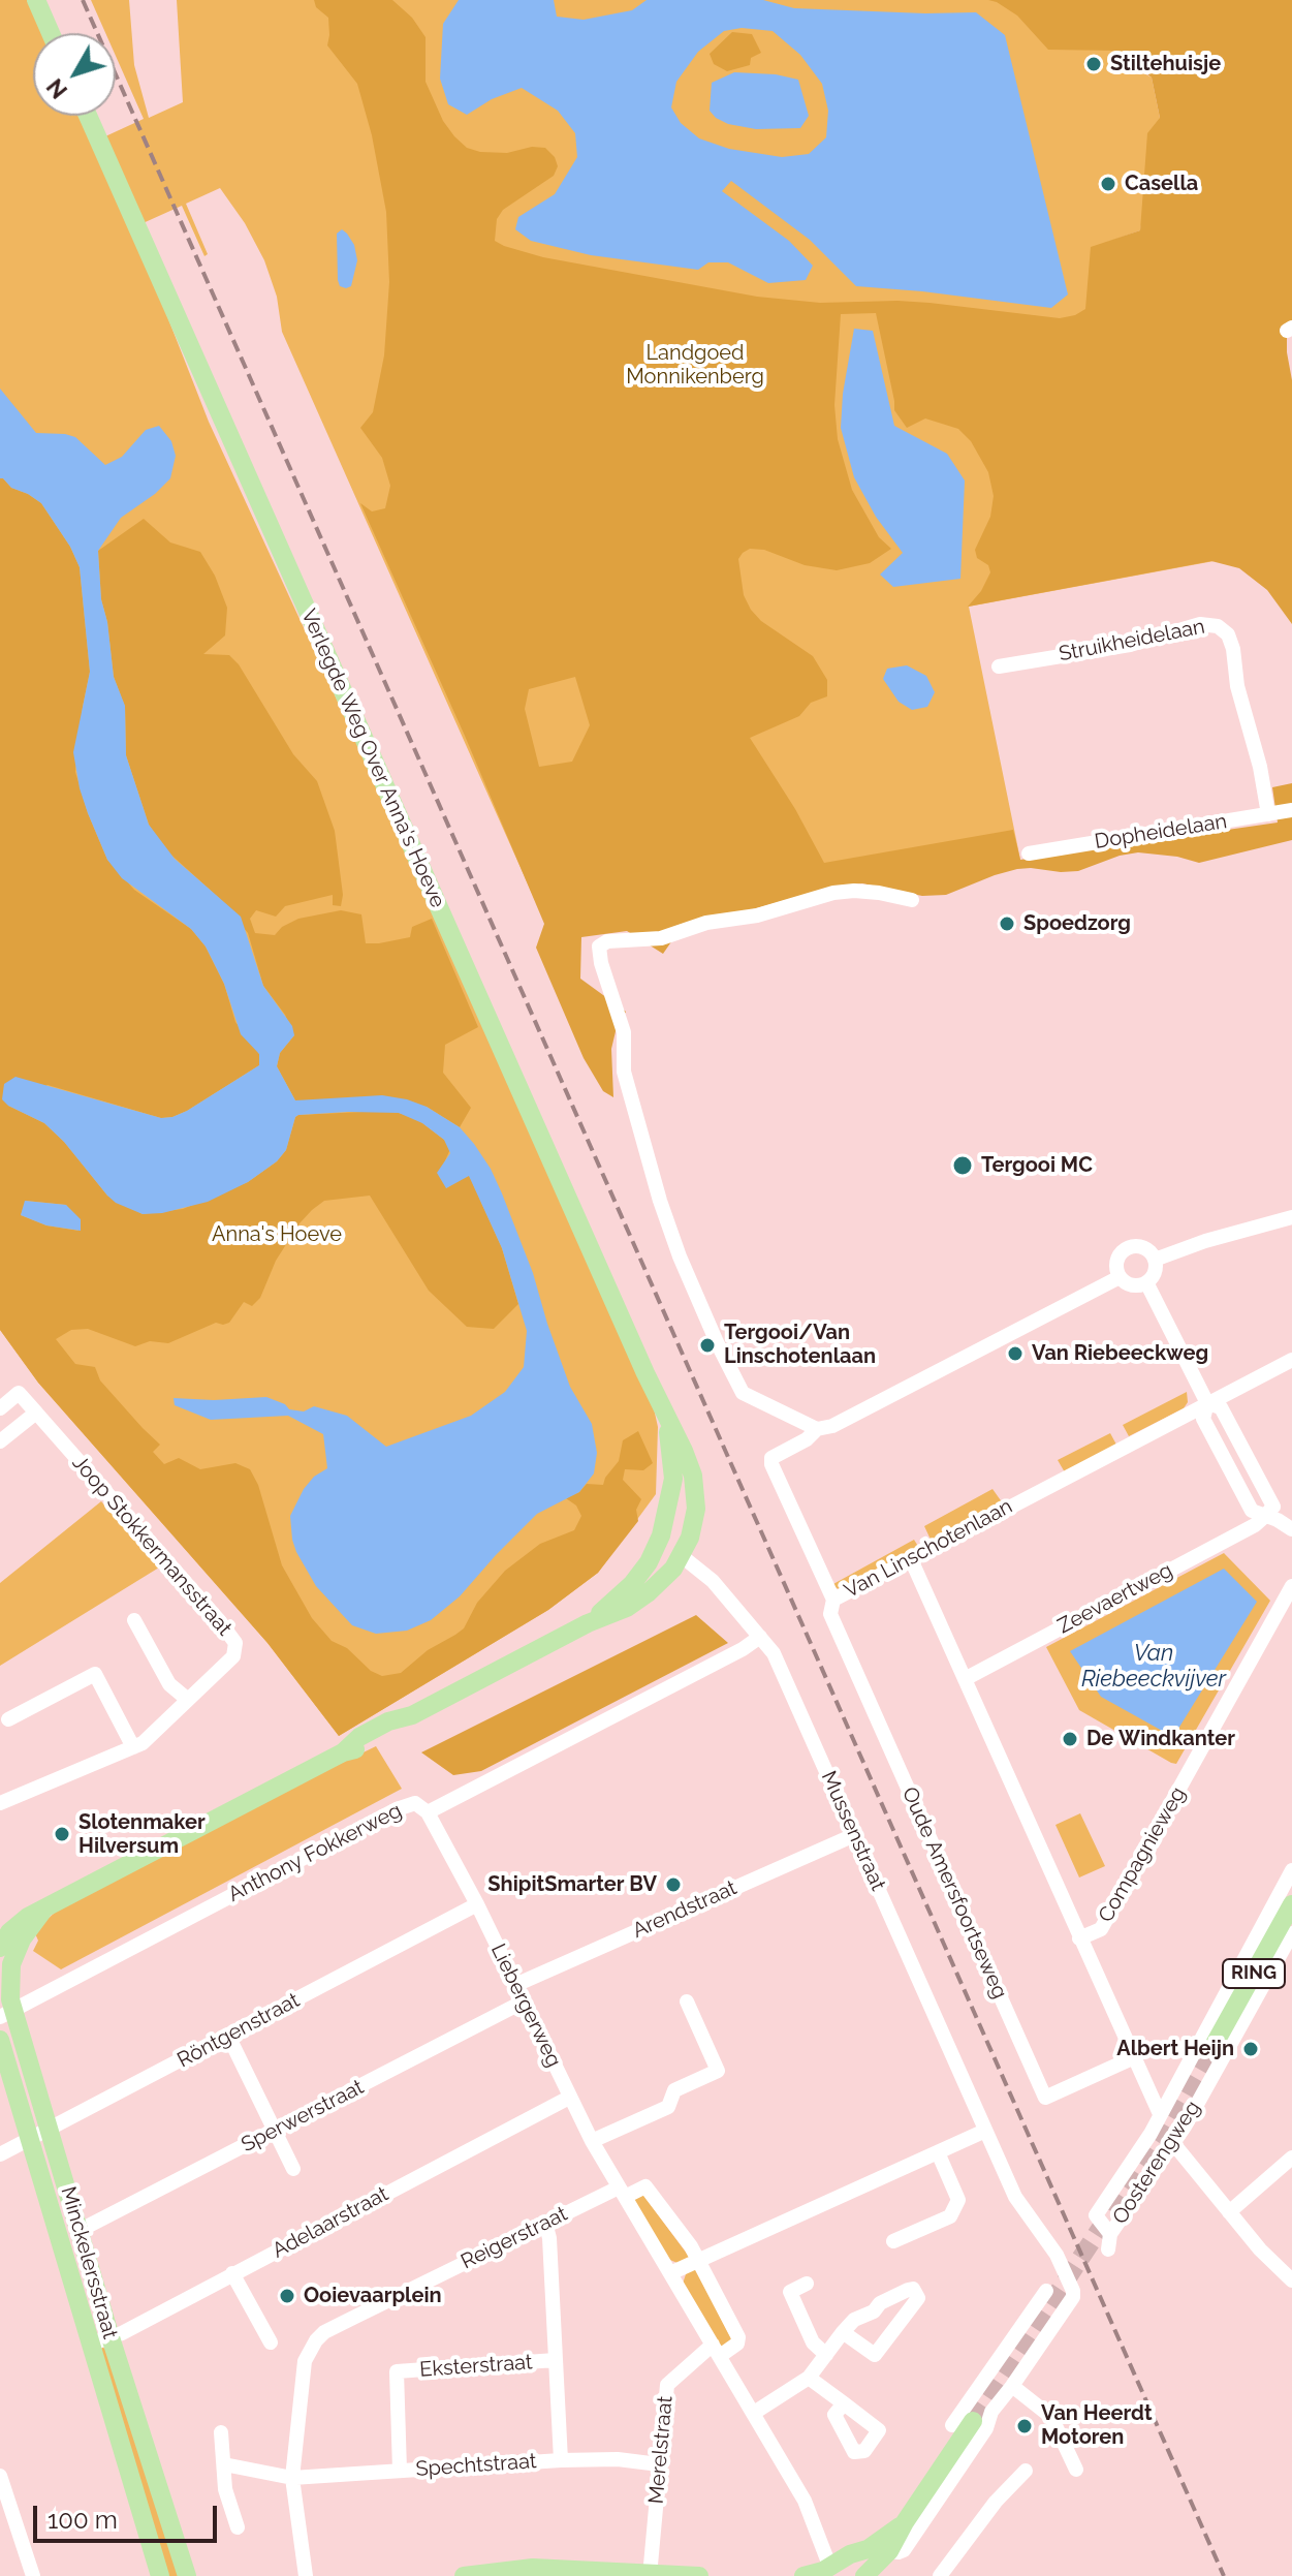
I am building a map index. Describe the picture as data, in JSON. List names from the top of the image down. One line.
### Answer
{"streets":{"main road":["Verlegde Weg Over Anna's Hoeve","RING","Minckelersstraat"],"street":["Struikheidelaan","Dopheidelaan","Joop Stokkermansstraat","Van Linschotenlaan","Zeevaertweg","Mussenstraat","Anthony Fokkerweg","Compagnieweg","Oude Amersfoortseweg","Arendstraat","Liebergerweg","Röntgenstraat","Sperwerstraat","Oosterengweg","Adelaarstraat","Reigerstraat","Eksterstraat","Merelstraat","Spechtstraat"]},"crossings":[["Struikheidelaan","Dopheidelaan"],["Verlegde Weg Over Anna's Hoeve","Mussenstraat"],["Verlegde Weg Over Anna's Hoeve","Minckelersstraat"],["Van Linschotenlaan","Oude Amersfoortseweg"],["Mussenstraat","Anthony Fokkerweg"],["Mussenstraat","Arendstraat"],["Anthony Fokkerweg","Liebergerweg"],["Anthony Fokkerweg","Minckelersstraat"],["Arendstraat","Liebergerweg"],["Liebergerweg","Röntgenstraat"],["Liebergerweg","Sperwerstraat"],["Liebergerweg","Adelaarstraat"],["Liebergerweg","Reigerstraat"],["Liebergerweg","Merelstraat"],["Röntgenstraat","Minckelersstraat"],["Sperwerstraat","Minckelersstraat"],["Adelaarstraat","Minckelersstraat"],["Reigerstraat","Spechtstraat"],["Eksterstraat","Spechtstraat"],["Merelstraat","Spechtstraat"]],"water":["Van Riebeeckvijver"],"parks":["Landgoed Monnikenberg","Anna's Hoeve"],"places":["Stiltehuisje","Casella","Spoedzorg","Tergooi MC","Tergooi/Van Linschotenlaan","Van Riebeeckweg","De Windkanter","Slotenmaker Hilversum","ShipitSmarter BV","Albert Heijn","Ooievaarplein","Van Heerdt Motoren"],"scale_bar":"100 m","north":"bottom left"}
